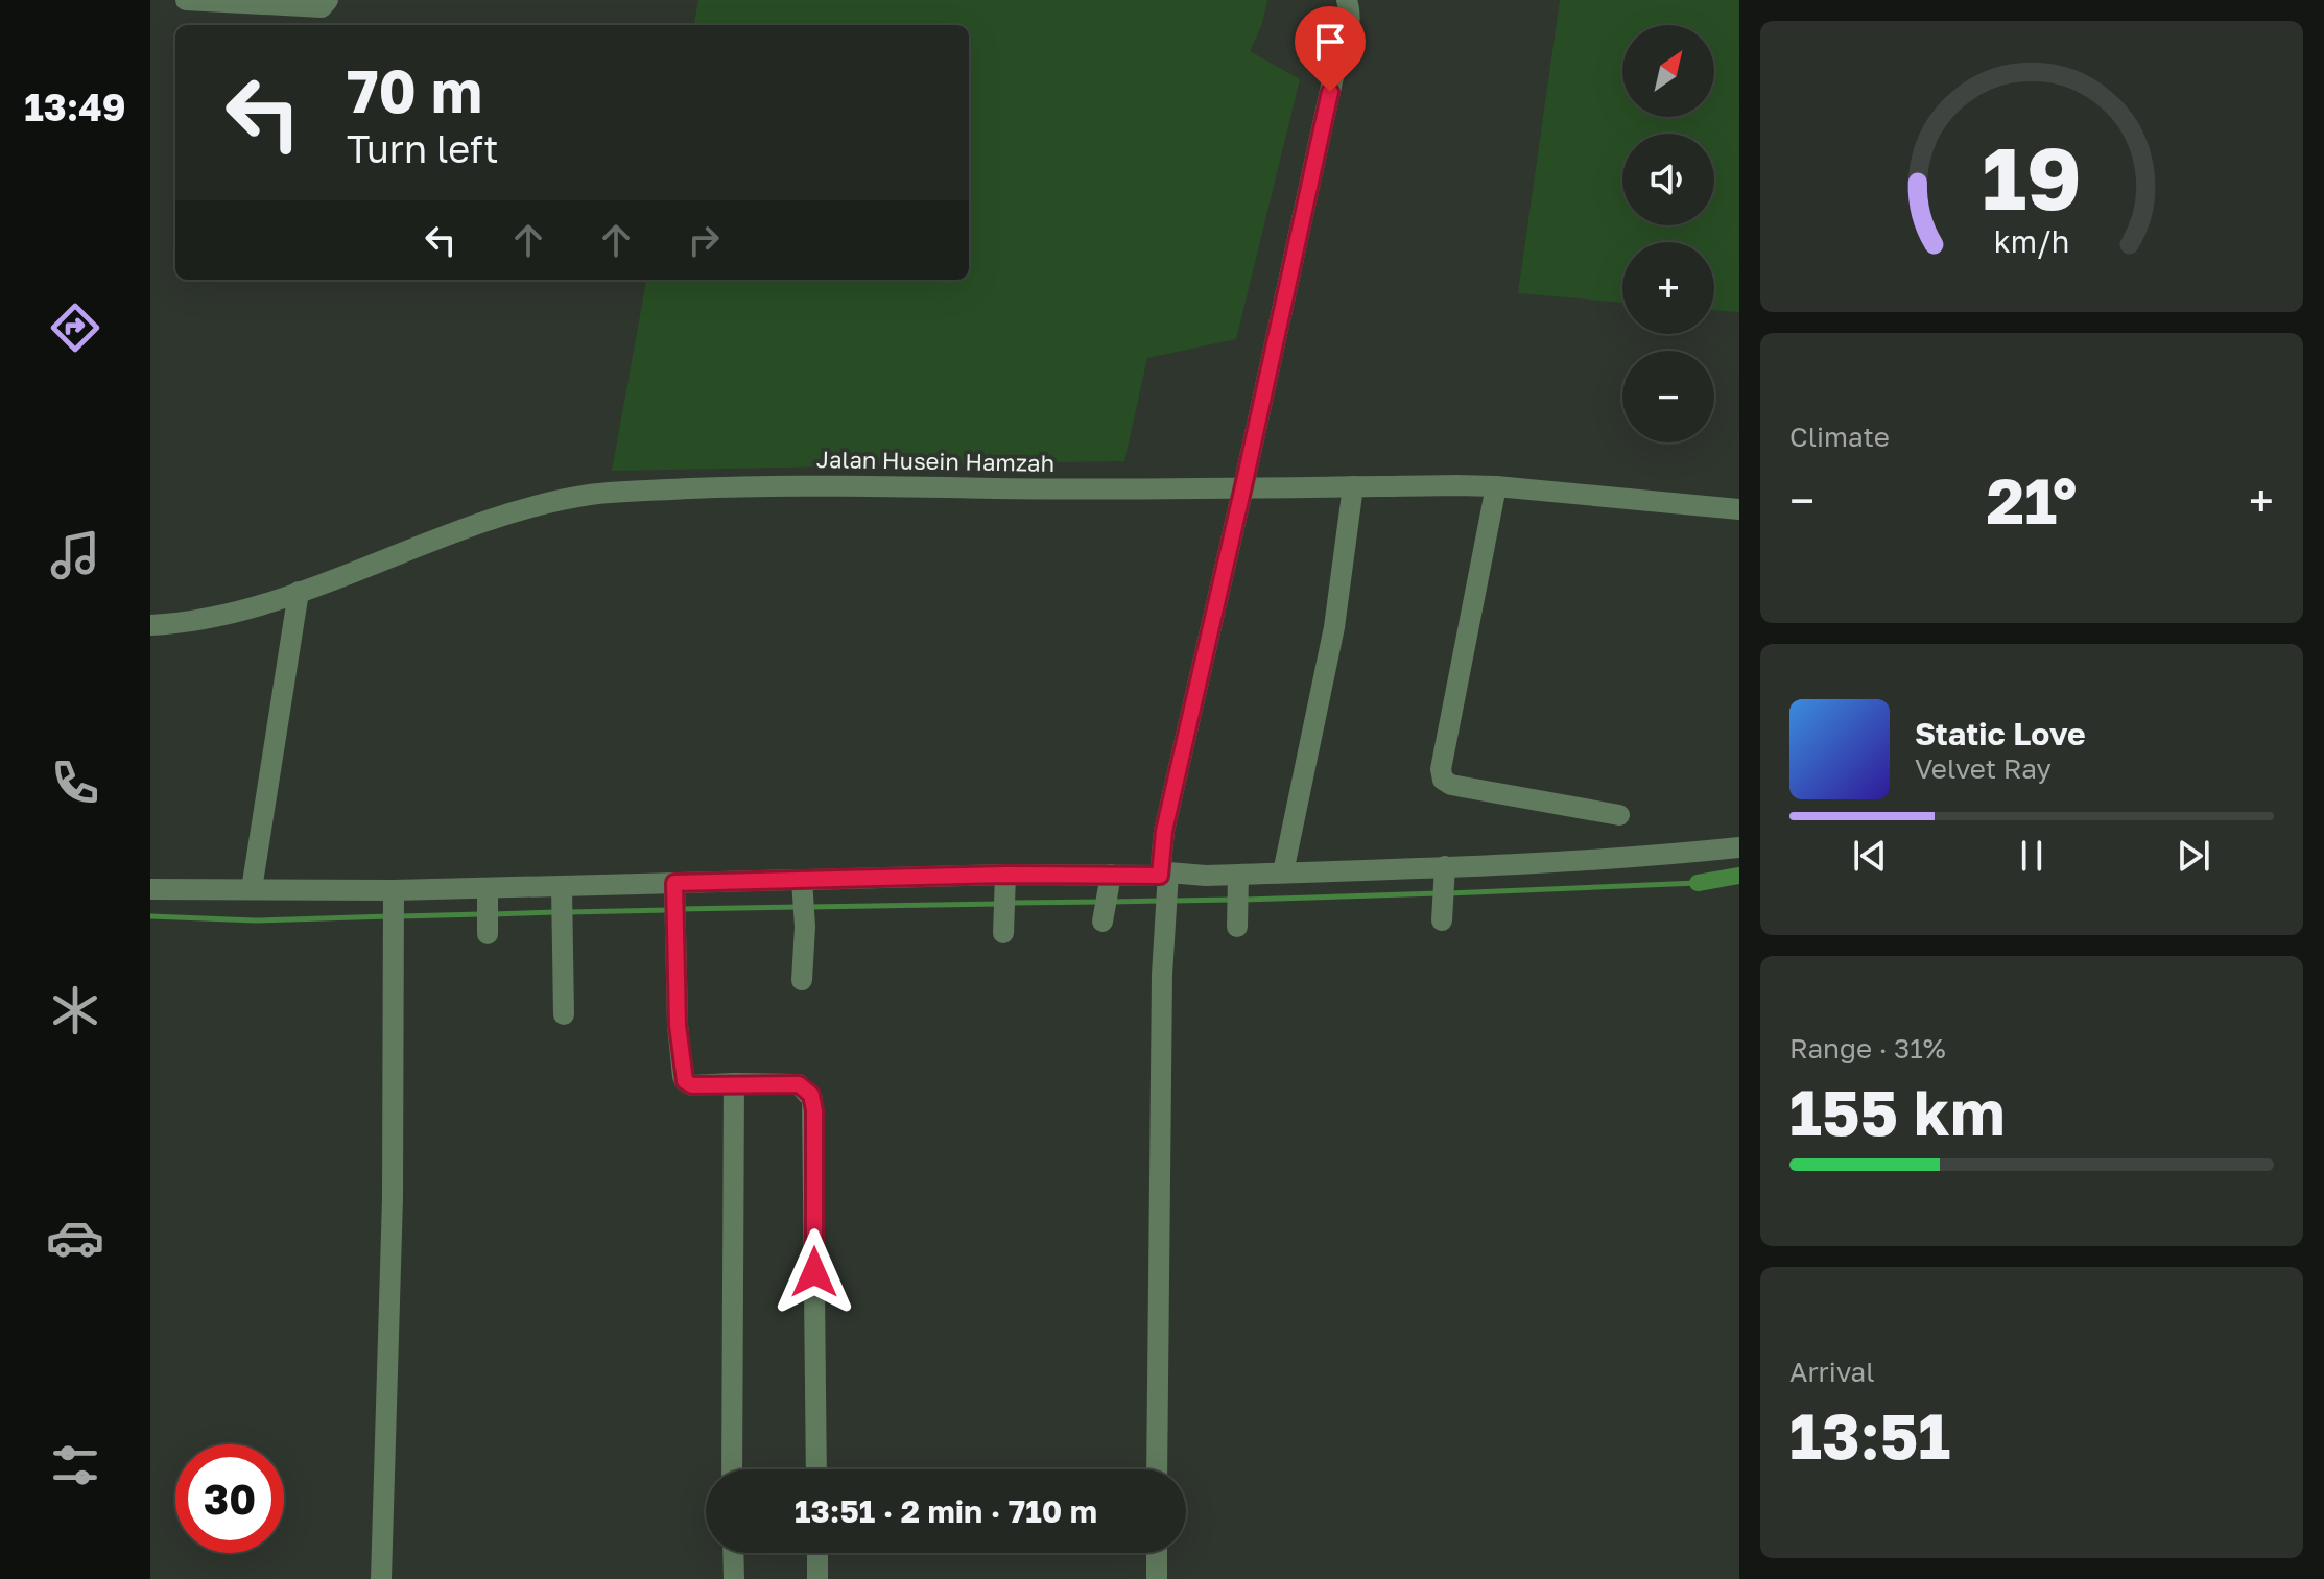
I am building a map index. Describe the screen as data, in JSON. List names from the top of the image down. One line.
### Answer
{"streets":{"street":["Jalan Husein Hamzah"]},"north":"top right","page":{"tabs":"13:49","map_buttons":["+","−"],"turn":["70 m","Turn left"],"tile":["Climate",["Range · 31%","155 km"],["Arrival","13:51"]],"heat":["−","21°","+"],"song":["Static Love","Velvet Ray"],"limit":"30","trip":"13:51 · 2 min · 710 m","gauge":["19","km/h"]}}
